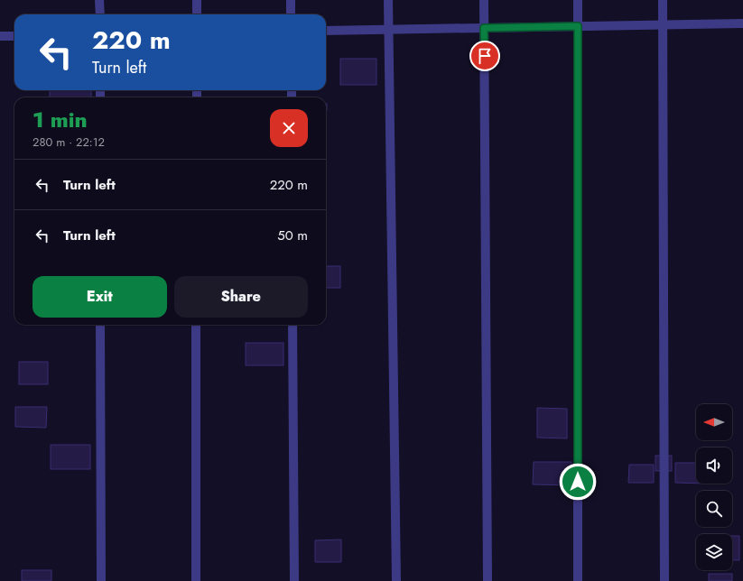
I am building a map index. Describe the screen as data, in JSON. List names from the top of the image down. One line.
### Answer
{"north":"left","page":{"turn":["220 m","Turn left"],"heading":["1 min","280 m · 22:12"],"list":[{"name":"Turn left","value":"220 m"},{"name":"Turn left","value":"50 m"}],"buttons":["Exit","Share"]}}
